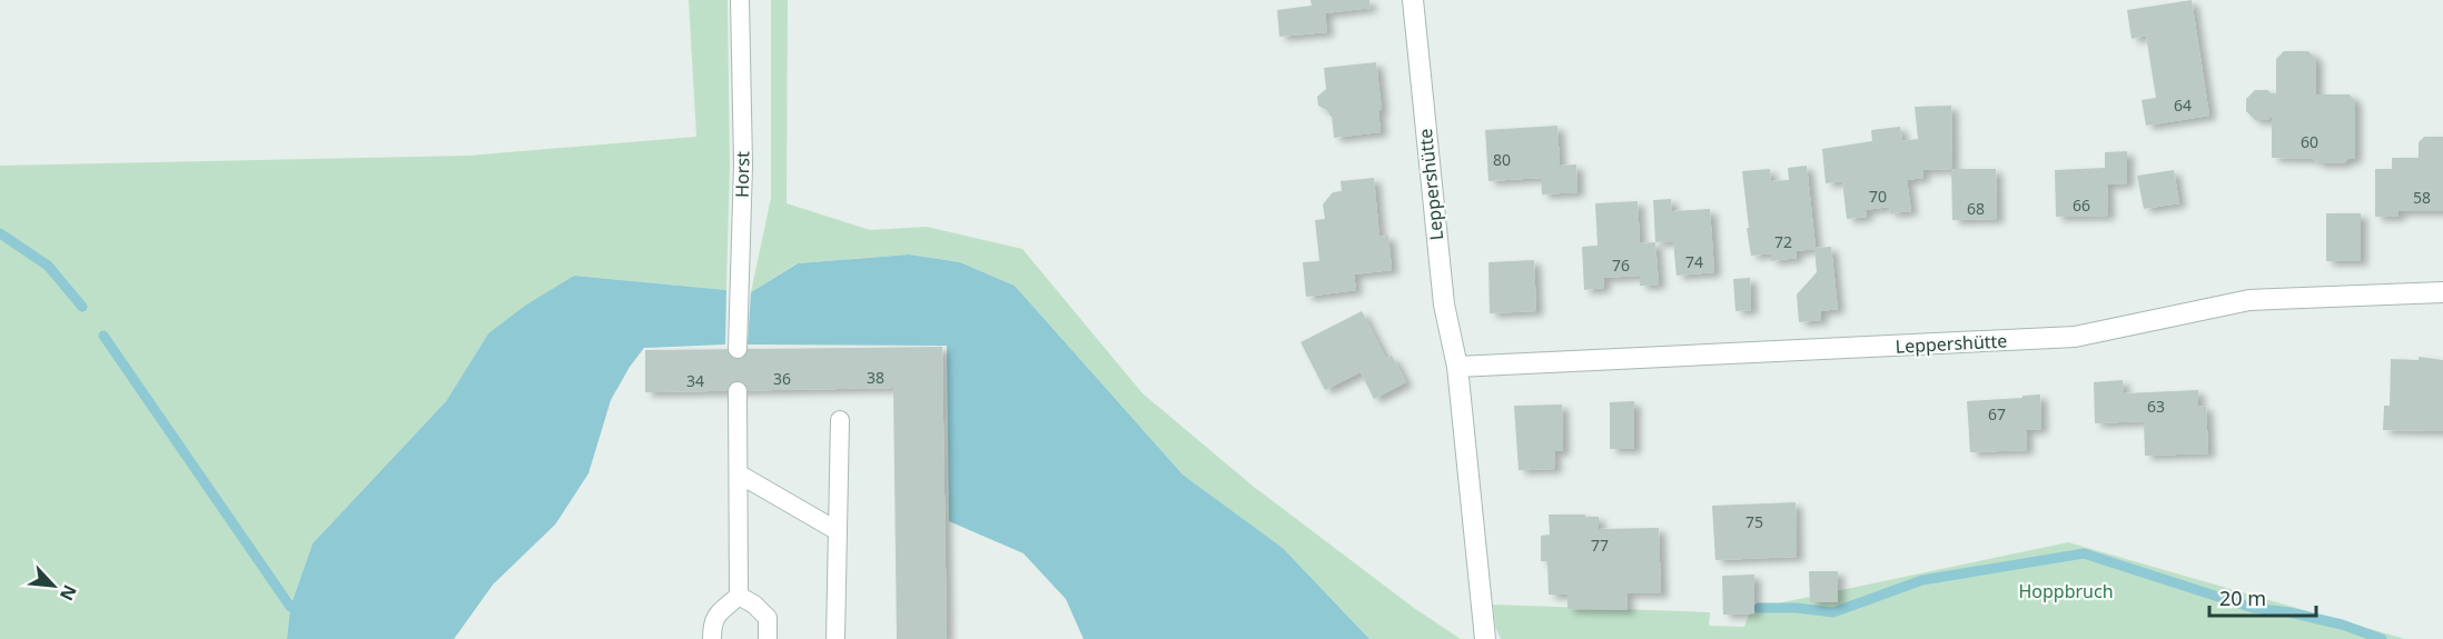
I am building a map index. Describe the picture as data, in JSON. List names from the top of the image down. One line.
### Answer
{"streets":{"street":["Leppershütte"],"lane":["Horst"]},"parks":["Hoppbruch"],"house_numbers":["64","60","80","70","58","66","68","72","74","76","38","36","34","63","67","75","77"],"scale_bar":"20 m","north":"bottom right"}
